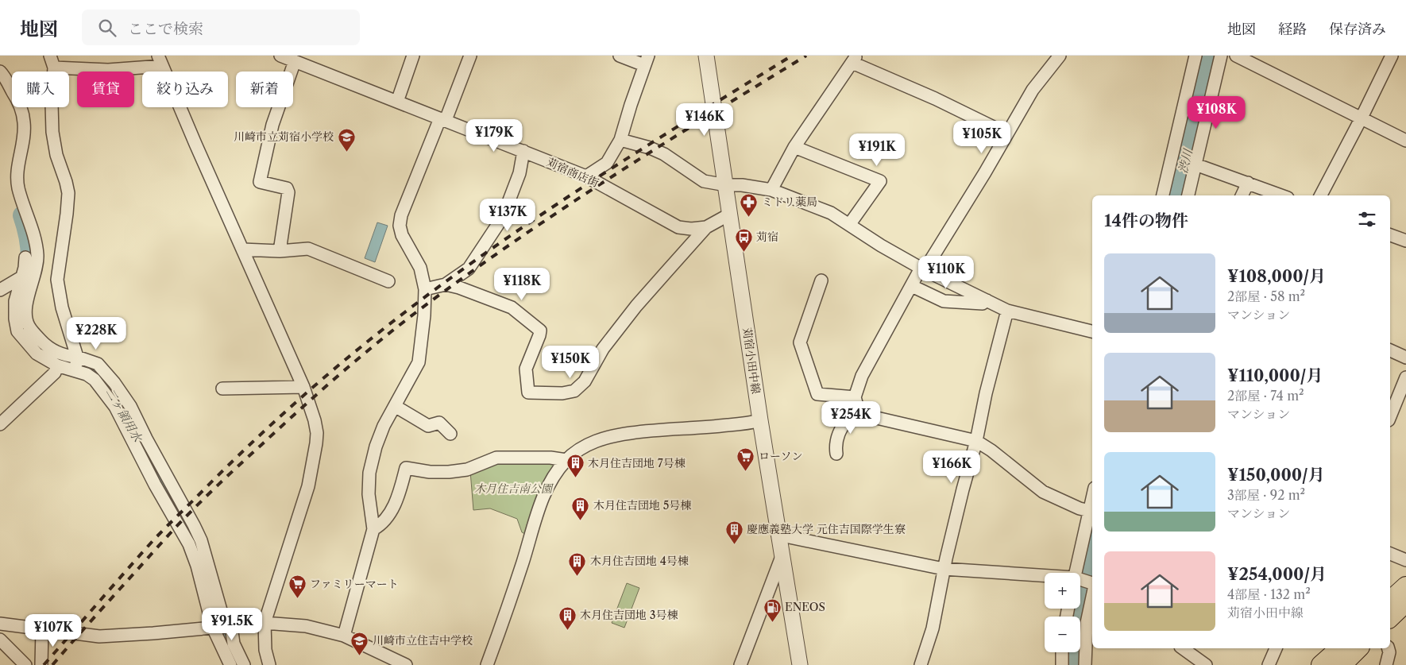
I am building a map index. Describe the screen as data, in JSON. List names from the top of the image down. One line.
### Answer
{"streets":{"street":["苅宿商店街","苅宿小田中線"]},"water":["渋川","二ヶ領用水"],"parks":["木月住吉南公園"],"places":{"school or university":["川崎市立苅宿小学校","川崎市立住吉中学校"],"pharmacy":["ミドリ薬局"],"bus stop":["苅宿"],"supermarket":["ローソン","ファミリーマート"],"building":["木月住吉団地 7号棟","木月住吉団地 5号棟","慶應義塾大学 元住吉国際学生寮","木月住吉団地 4号棟","木月住吉団地 3号棟"],"fuel station":["ENEOS"]},"page":{"header":"地図","search":"ここで検索","nav":["地図","経路","保存済み"],"chip":["購入","賃貸","絞り込み","新着"],"price":["¥108K","¥146K","¥179K","¥105K","¥191K","¥137K","¥110K","¥118K","¥228K","¥150K","¥254K","¥166K","¥91.5K","¥107K"],"heading":"14件の物件","list":[{"name":"¥108,000/月","note":"2部屋 · 58 m² · マンション"},{"name":"¥110,000/月","note":"2部屋 · 74 m² · マンション"},{"name":"¥150,000/月","note":"3部屋 · 92 m² · マンション"},{"name":"¥254,000/月","note":"4部屋 · 132 m² · 苅宿小田中線"}],"map_buttons":["+","−"]}}
